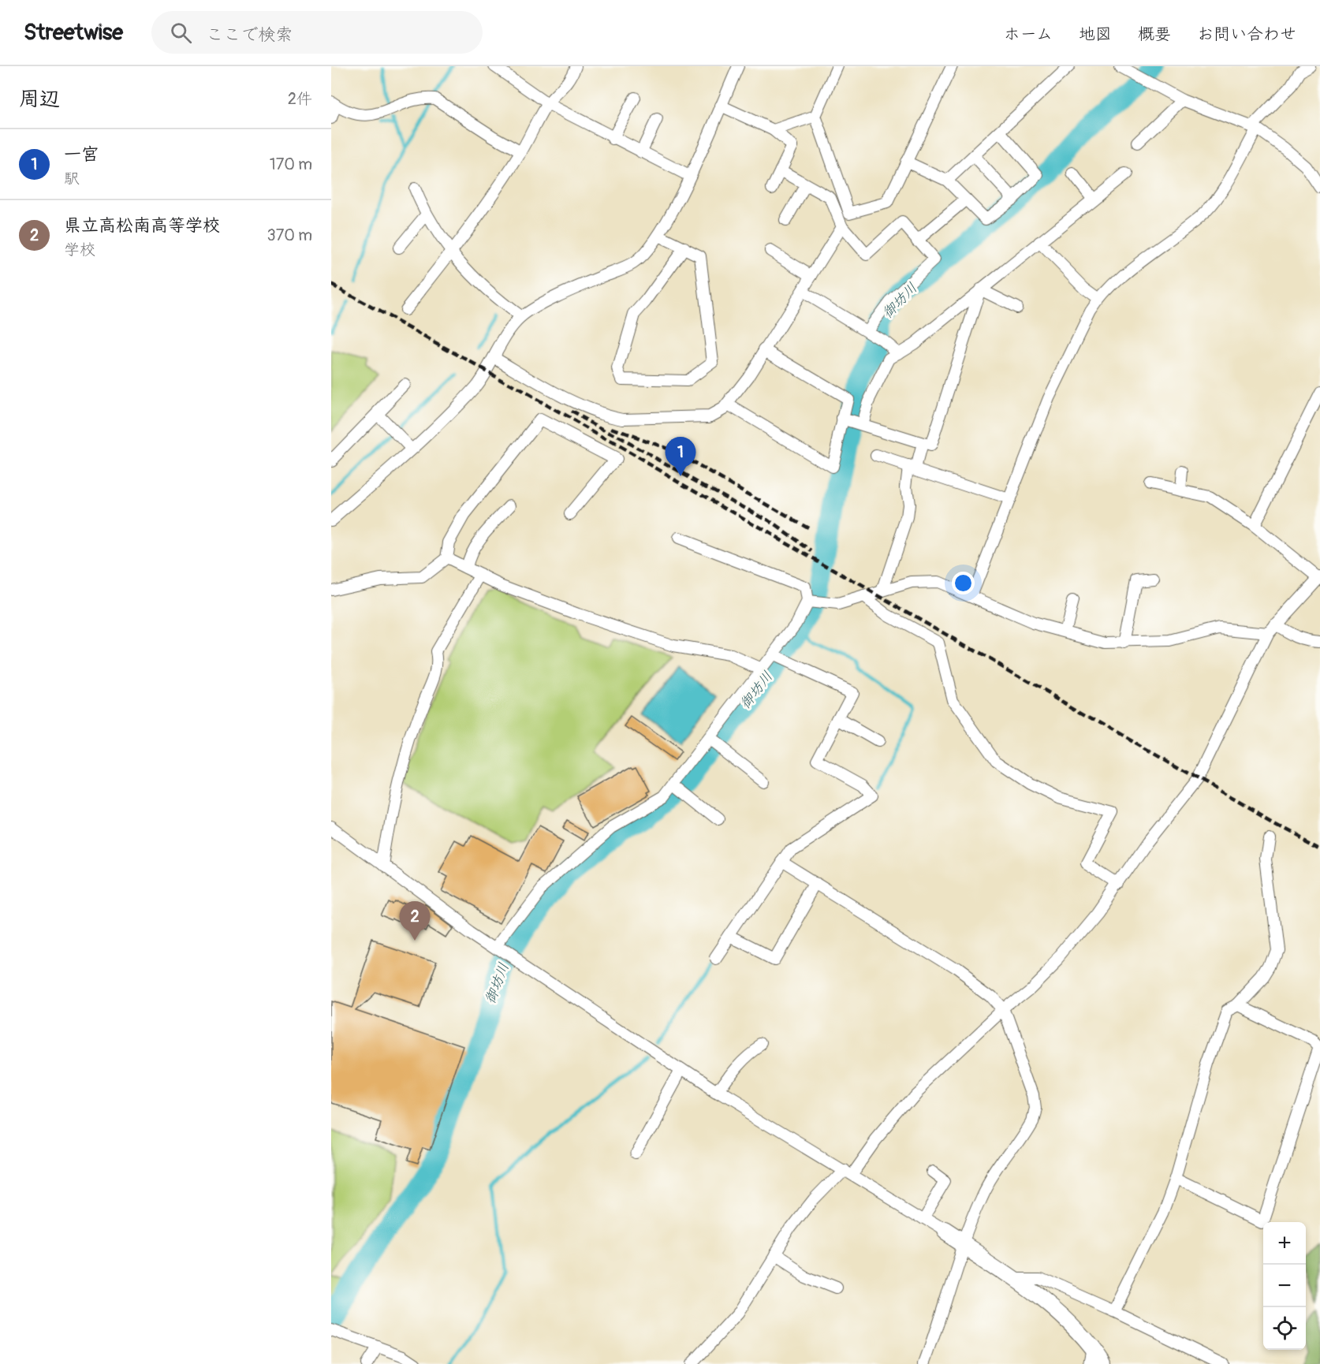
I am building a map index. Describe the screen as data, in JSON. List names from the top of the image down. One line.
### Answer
{"water":["御坊川"],"page":{"header":"Streetwise","search":"ここで検索","nav":["ホーム","地図","概要","お問い合わせ"],"heading":["周辺","2件"],"list":[{"mark":"1","name":"一宮","note":"駅","value":"170 m"},{"mark":"2","name":"県立高松南高等学校","note":"学校","value":"370 m"}],"pins":["1","2"],"map_buttons":["+","−"]}}
